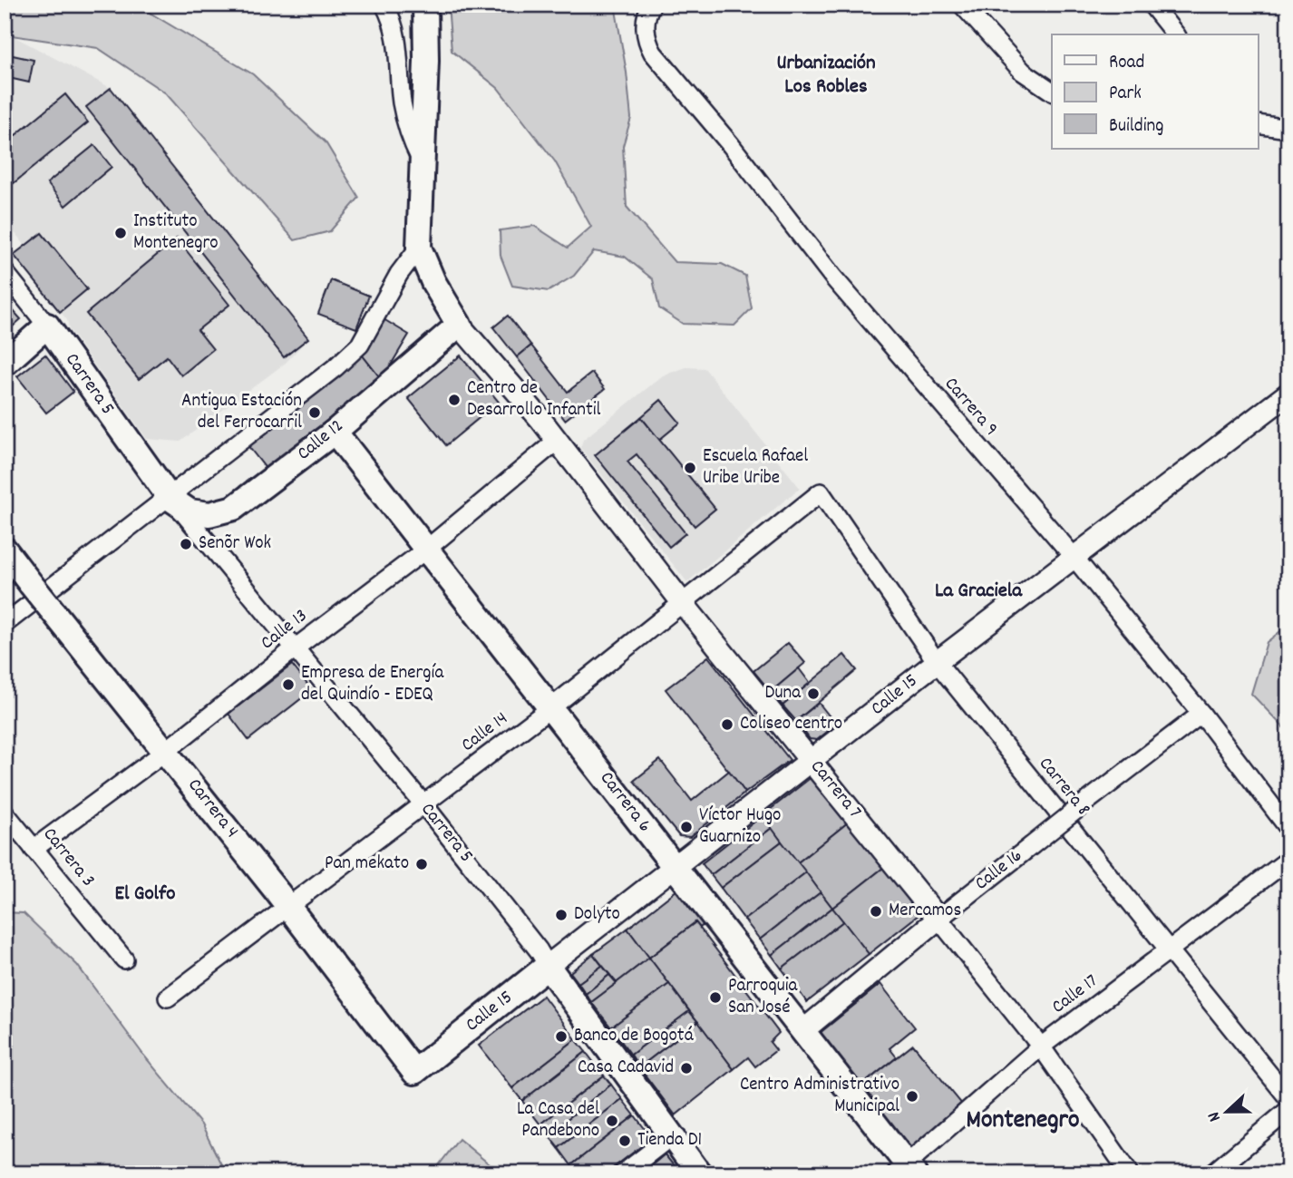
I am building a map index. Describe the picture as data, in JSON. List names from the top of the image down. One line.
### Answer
{"streets":{"main road":["Carrera 5","Calle 12","Calle 15","Carrera 6","Carrera 4"],"street":["Carrera 9","Calle 13","Calle 14","Carrera 8","Carrera 7","Carrera 3","Calle 16","Calle 17"]},"crossings":[["Carrera 5","Calle 12"],["Carrera 5","Calle 13"],["Carrera 5","Calle 15"],["Carrera 5","Calle 14"],["Carrera 9","Calle 15"],["Carrera 9","Calle 16"],["Calle 12","Carrera 7"],["Calle 12","Carrera 6"],["Calle 13","Carrera 7"],["Calle 13","Carrera 6"],["Calle 13","Carrera 4"],["Calle 13","Carrera 3"],["Calle 15","Carrera 8"],["Calle 15","Carrera 7"],["Calle 15","Carrera 6"],["Calle 15","Carrera 4"],["Calle 14","Carrera 8"],["Calle 14","Carrera 7"],["Calle 14","Carrera 6"],["Calle 14","Carrera 4"],["Carrera 8","Calle 17"],["Carrera 7","Calle 16"],["Carrera 7","Calle 17"],["Carrera 6","Calle 16"],["Carrera 6","Calle 17"]],"districts":["Urbanización Los Robles","La Graciela","El Golfo","Montenegro"],"places":["Instituto Montenegro","Centro de Desarrollo Infantil","Antigua Estación del Ferrocarril","Escuela Rafael Uribe Uribe","Senõr Wok","Empresa de Energía del Quindío - EDEQ","Duna","Coliseo centro","Víctor Hugo Guarnizo","Pan mekato","Mercamos","Dolyto","Parroquia San José","Banco de Bogotá","Casa Cadavid","Centro Administrativo Municipal","La Casa del Pandebono","Tienda D1"],"legend":["Road","Park","Building"],"north":"left"}
